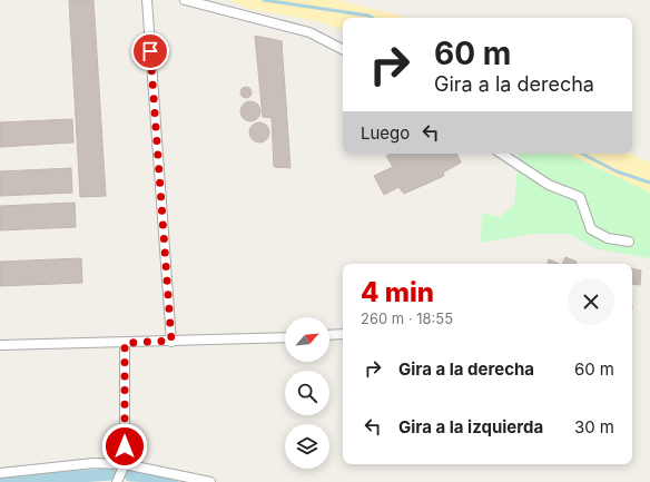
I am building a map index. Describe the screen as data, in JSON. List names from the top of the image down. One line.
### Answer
{"north":"top right","page":{"turn":["60 m","Gira a la derecha"],"then":"Luego","heading":["4 min","260 m · 18:55"],"list":[{"name":"Gira a la derecha","value":"60 m"},{"name":"Gira a la izquierda","value":"30 m"}]}}
